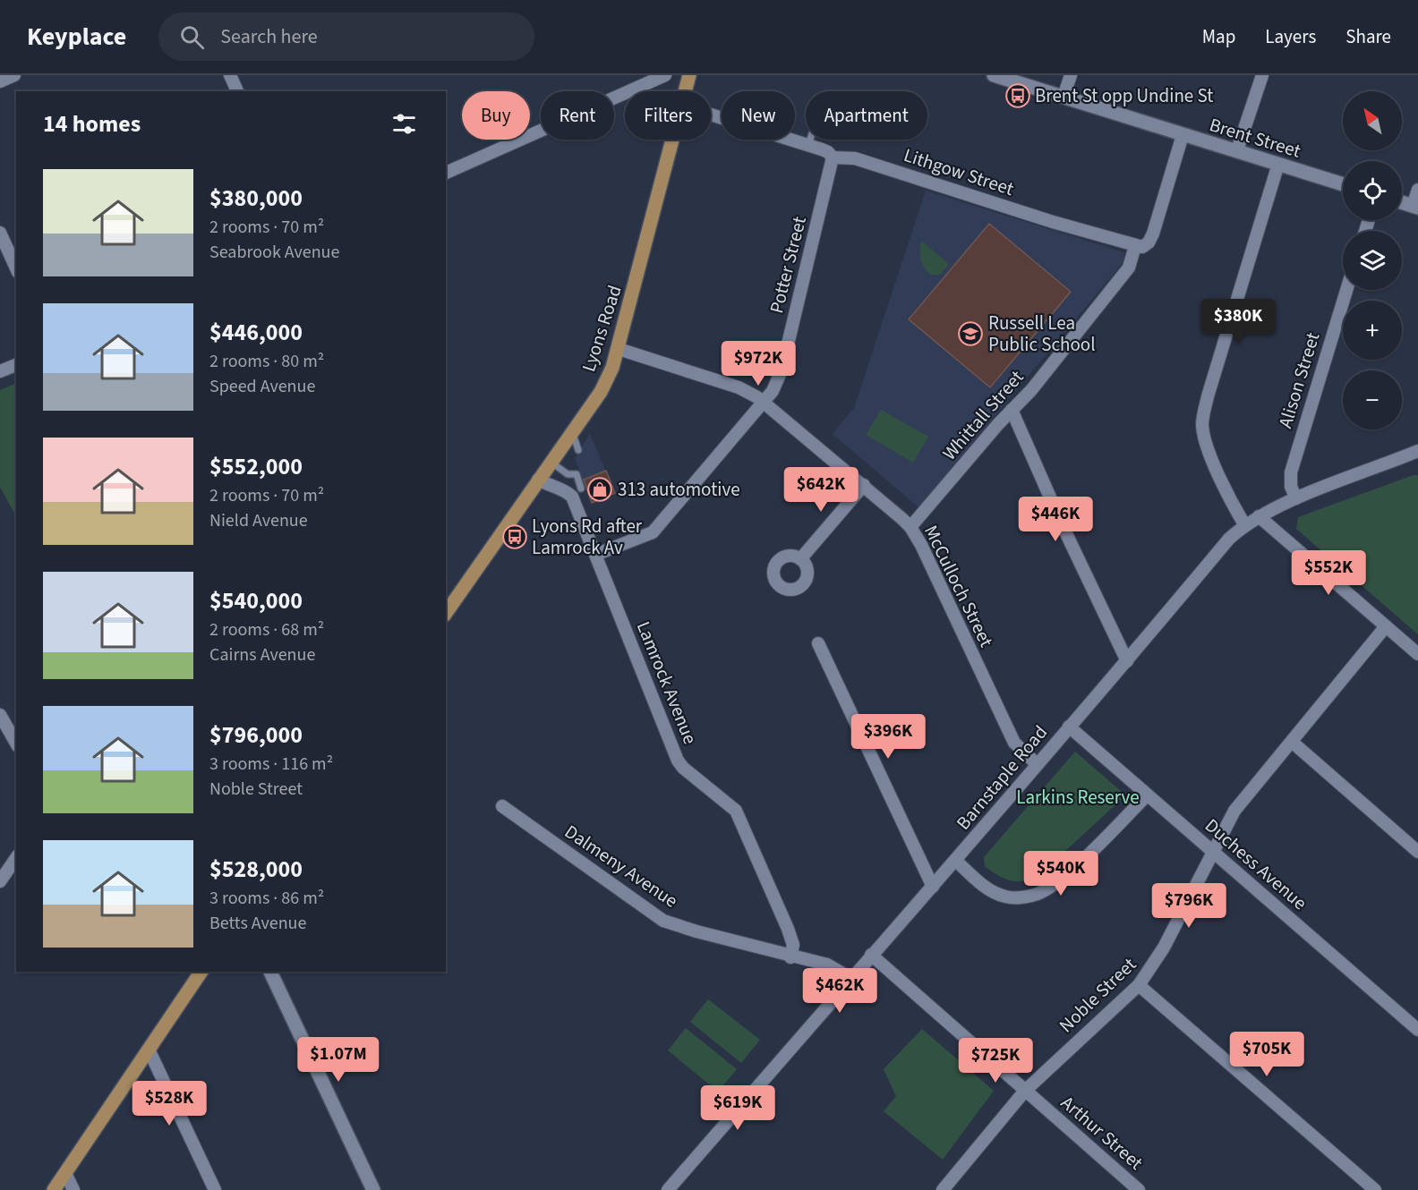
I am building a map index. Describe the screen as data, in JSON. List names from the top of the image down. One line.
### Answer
{"streets":{"main road":["Brent Street","Lyons Road"],"street":["Lithgow Street","Potter Street","Alison Street","Whittall Street","McCulloch Street","Lamrock Avenue","Barnstaple Road","Duchess Avenue","Dalmeny Avenue","Noble Street","Arthur Street"]},"crossings":[["Lithgow Street","Potter Street"],["Lithgow Street","Whittall Street"],["Potter Street","McCulloch Street"],["Potter Street","Lamrock Avenue"],["Lyons Road","McCulloch Street"],["Lyons Road","Lamrock Avenue"],["Alison Street","Barnstaple Road"],["Whittall Street","McCulloch Street"],["McCulloch Street","Barnstaple Road"],["Lamrock Avenue","Dalmeny Avenue"],["Barnstaple Road","Duchess Avenue"],["Barnstaple Road","Dalmeny Avenue"],["Barnstaple Road","Arthur Street"],["Duchess Avenue","Noble Street"],["Noble Street","Arthur Street"]],"parks":["Larkins Reserve"],"places":{"bus stop":["Brent St opp Undine St","Lyons Rd after Lamrock Av"],"school or university":["Russell Lea Public School"],"shop":["313 automotive"]},"north":"top left","page":{"header":"Keyplace","search":"Search here","nav":["Map","Layers","Share"],"map_buttons":["+","−"],"chip":["Buy","Rent","Filters","New","Apartment"],"heading":"14 homes","list":[{"name":"$380,000","note":"2 rooms · 70 m² · Seabrook Avenue"},{"name":"$446,000","note":"2 rooms · 80 m² · Speed Avenue"},{"name":"$552,000","note":"2 rooms · 70 m² · Nield Avenue"},{"name":"$540,000","note":"2 rooms · 68 m² · Cairns Avenue"},{"name":"$796,000","note":"3 rooms · 116 m² · Noble Street"},{"name":"$528,000","note":"3 rooms · 86 m² · Betts Avenue"}],"price":["$380K","$972K","$642K","$446K","$552K","$396K","$540K","$796K","$462K","$705K","$1.07M","$725K","$528K","$619K"]}}
